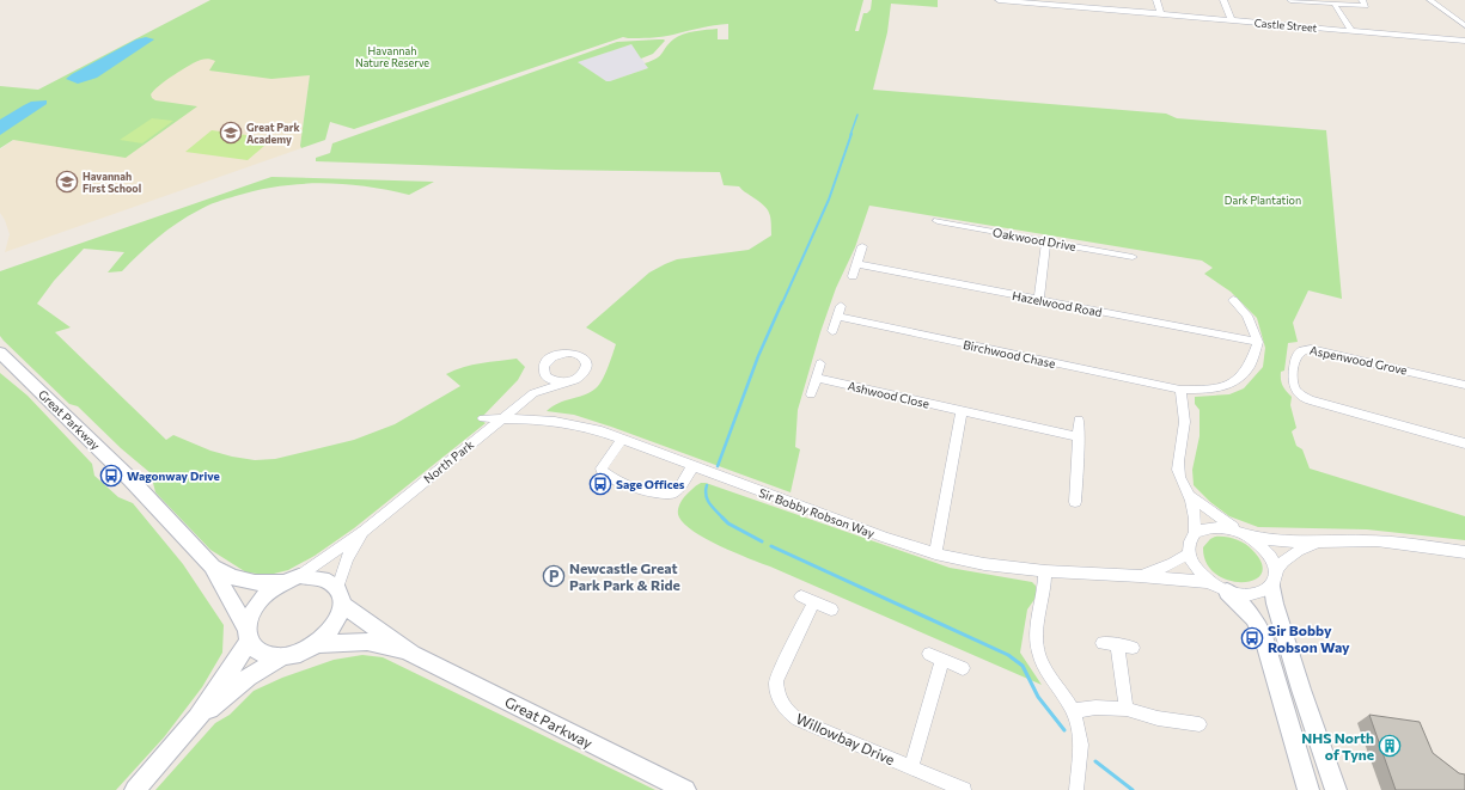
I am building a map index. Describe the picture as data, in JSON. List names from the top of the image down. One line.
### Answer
{"streets":{"street":["Castle Street","Oakwood Drive","Hazelwood Road","Birchwood Chase","Aspenwood Grove","Ashwood Close","Great Parkway","North Park","Sir Bobby Robson Way","Willowbay Drive"]},"crossings":[["Great Parkway","North Park"],["North Park","Sir Bobby Robson Way"]],"parks":["Havannah Nature Reserve","Dark Plantation"],"places":{"school or university":["Great Park Academy","Havannah First School"],"bus stop":["Wagonway Drive","Sage Offices","Sir Bobby Robson Way"],"parking":["Newcastle Great Park Park & Ride"],"building":["NHS North of Tyne"]}}
